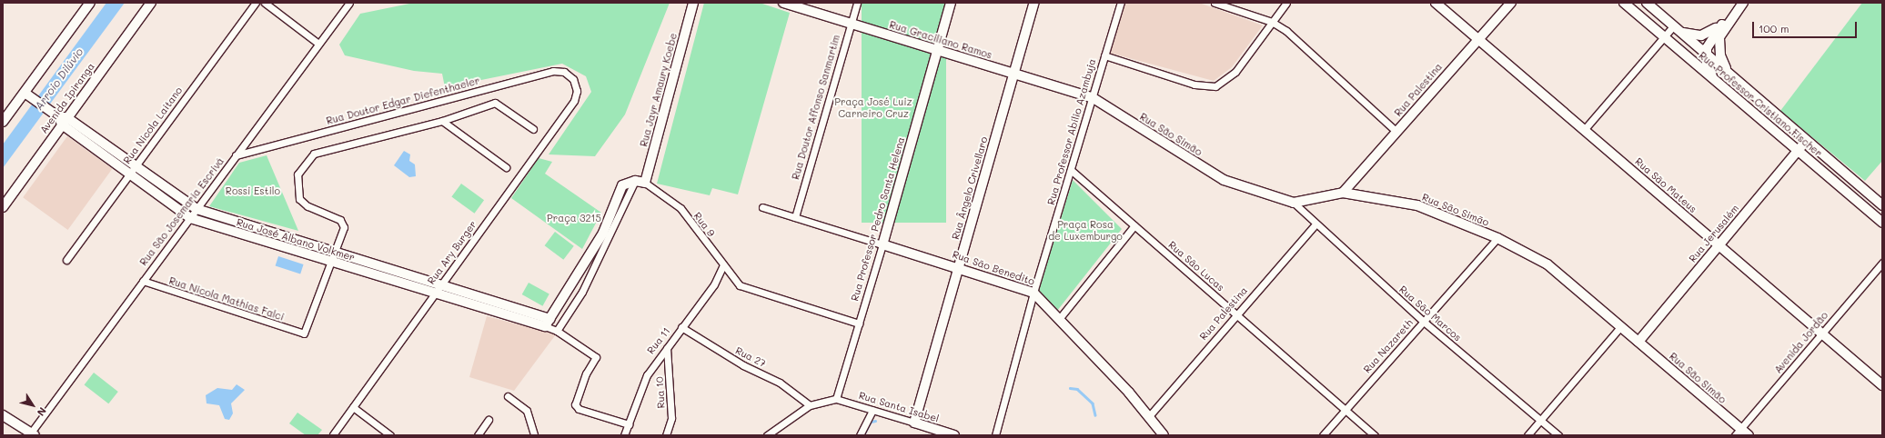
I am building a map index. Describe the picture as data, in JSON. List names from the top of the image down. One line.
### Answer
{"streets":{"street":["Rua Graciliano Ramos","Rua Jayr Amaury Koebe","Rua Palestina","Avenida Ipiranga","Rua Doutor Edgar Diefenthaeler","Rua Professor Cristiano Fischer","Rua Doutor Affonso Sanmartim","Rua Nicola Laitano","Rua Professor Abílio Azambuja","Rua São Simão","Rua São Mateus","Rua Ângelo Crivellaro","Rua São Josemaría Escrivá","Rua Professor Pedro Santa Helena","Rua 9","Rua Jerusalém","Rua José Albano Volkmer","Rua Ary Burger","Rua São Lucas","Rua São Benedito","Rua Nicola Mathias Falci","Rua São Marcos","Rua 11","Avenida Jordão","Rua Nazareth","Rua 27","Rua 10","Rua Santa Isabel"]},"crossings":[["Rua Graciliano Ramos","Rua Doutor Affonso Sanmartim"],["Rua Graciliano Ramos","Rua Professor Abílio Azambuja"],["Rua Graciliano Ramos","Rua São Simão"],["Rua Graciliano Ramos","Rua Ângelo Crivellaro"],["Rua Graciliano Ramos","Rua Professor Pedro Santa Helena"],["Rua Jayr Amaury Koebe","Rua 9"],["Rua Palestina","Rua São Simão"],["Rua Palestina","Rua São Mateus"],["Rua Palestina","Rua São Lucas"],["Rua Palestina","Rua São Benedito"],["Rua Palestina","Rua São Marcos"],["Avenida Ipiranga","Rua José Albano Volkmer"],["Rua Doutor Edgar Diefenthaeler","Rua São Josemaría Escrivá"],["Rua Doutor Edgar Diefenthaeler","Rua Ary Burger"],["Rua Professor Cristiano Fischer","Rua Jerusalém"],["Rua Doutor Affonso Sanmartim","Rua São Benedito"],["Rua Nicola Laitano","Rua José Albano Volkmer"],["Rua Professor Abílio Azambuja","Rua São Simão"],["Rua Professor Abílio Azambuja","Rua São Lucas"],["Rua Professor Abílio Azambuja","Rua São Benedito"],["Rua São Simão","Rua Jerusalém"],["Rua São Simão","Rua São Marcos"],["Rua São Simão","Avenida Jordão"],["Rua São Simão","Rua Nazareth"],["Rua São Mateus","Rua Jerusalém"],["Rua São Mateus","Avenida Jordão"],["Rua Ângelo Crivellaro","Rua São Benedito"],["Rua Ângelo Crivellaro","Rua Santa Isabel"],["Rua São Josemaría Escrivá","Rua José Albano Volkmer"],["Rua São Josemaría Escrivá","Rua Nicola Mathias Falci"],["Rua Professor Pedro Santa Helena","Rua 9"],["Rua Professor Pedro Santa Helena","Rua São Benedito"],["Rua Professor Pedro Santa Helena","Rua Santa Isabel"],["Rua 9","Rua 11"],["Rua José Albano Volkmer","Rua Ary Burger"],["Rua José Albano Volkmer","Rua Nicola Mathias Falci"],["Rua São Lucas","Rua Nazareth"],["Rua São Marcos","Rua Nazareth"],["Rua 11","Rua 27"],["Rua 11","Rua 10"]],"water":["Arroio Dilúvio"],"parks":["Praça José Luiz Carneiro Cruz","Rossi Estilo","Praça 3215","Praça Rosa de Luxemburgo"],"scale_bar":"100 m","north":"bottom right"}
